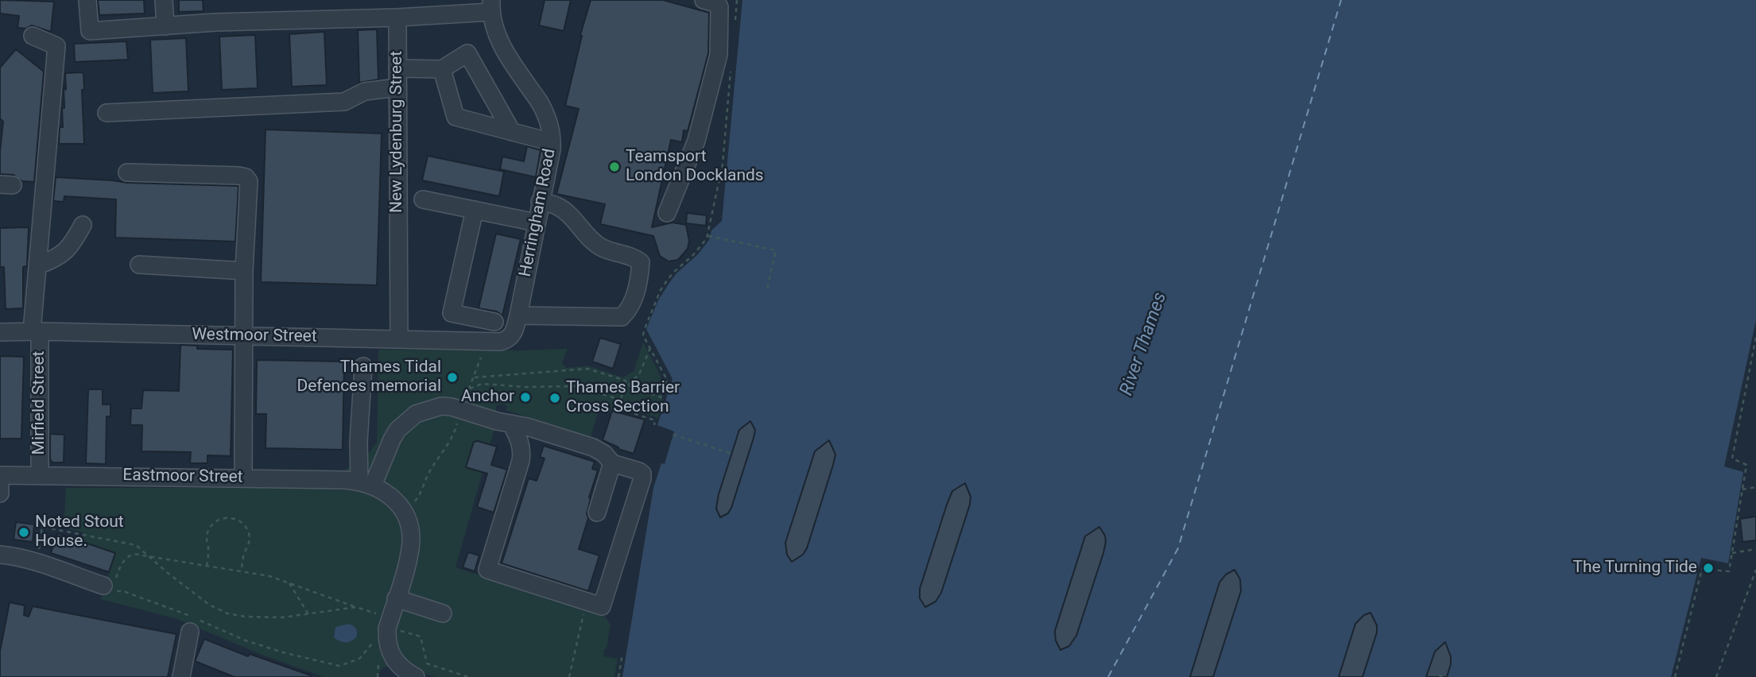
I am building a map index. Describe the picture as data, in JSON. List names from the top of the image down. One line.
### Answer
{"streets":{"street":["New Lydenburg Street","Herringham Road","Westmoor Street","Mirfield Street","Eastmoor Street"]},"crossings":[["New Lydenburg Street","Westmoor Street"],["Herringham Road","Westmoor Street"],["Westmoor Street","Mirfield Street"],["Mirfield Street","Eastmoor Street"]],"water":["River Thames"],"places":["Teamsport London Docklands","Thames Tidal Defences memorial","Anchor","Thames Barrier Cross Section","Noted Stout House.","The Turning Tide"]}
